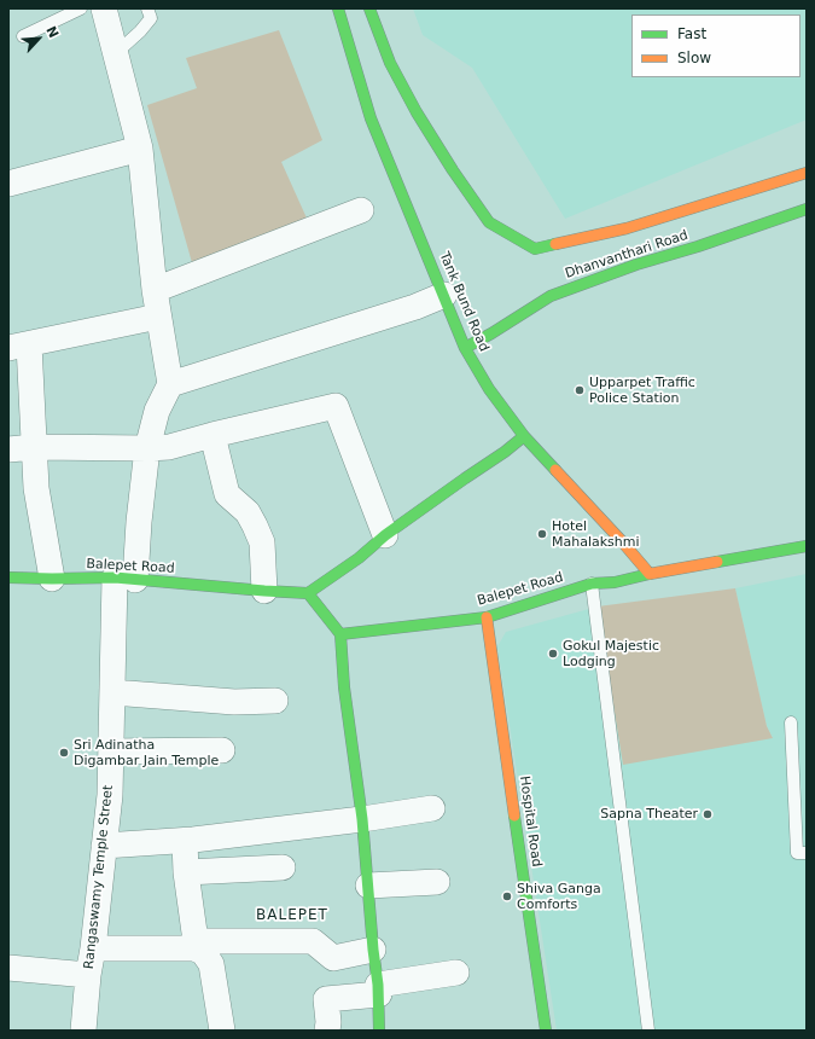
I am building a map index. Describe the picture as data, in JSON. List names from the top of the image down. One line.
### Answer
{"streets":{"main road":["Dhanvanthari Road","Tank Bund Road","Balepet Road","Hospital Road"],"street":["Rangaswamy Temple Street"]},"crossings":[["Dhanvanthari Road","Tank Bund Road"],["Tank Bund Road","Balepet Road"],["Balepet Road","Hospital Road"],["Balepet Road","Rangaswamy Temple Street"]],"districts":["BALEPET"],"places":["Upparpet Traffic Police Station","Hotel Mahalakshmi","Gokul Majestic Lodging","Sri Adinatha Digambar Jain Temple","Sapna Theater","Shiva Ganga Comforts"],"legend":["Fast","Slow"],"north":"top right"}
